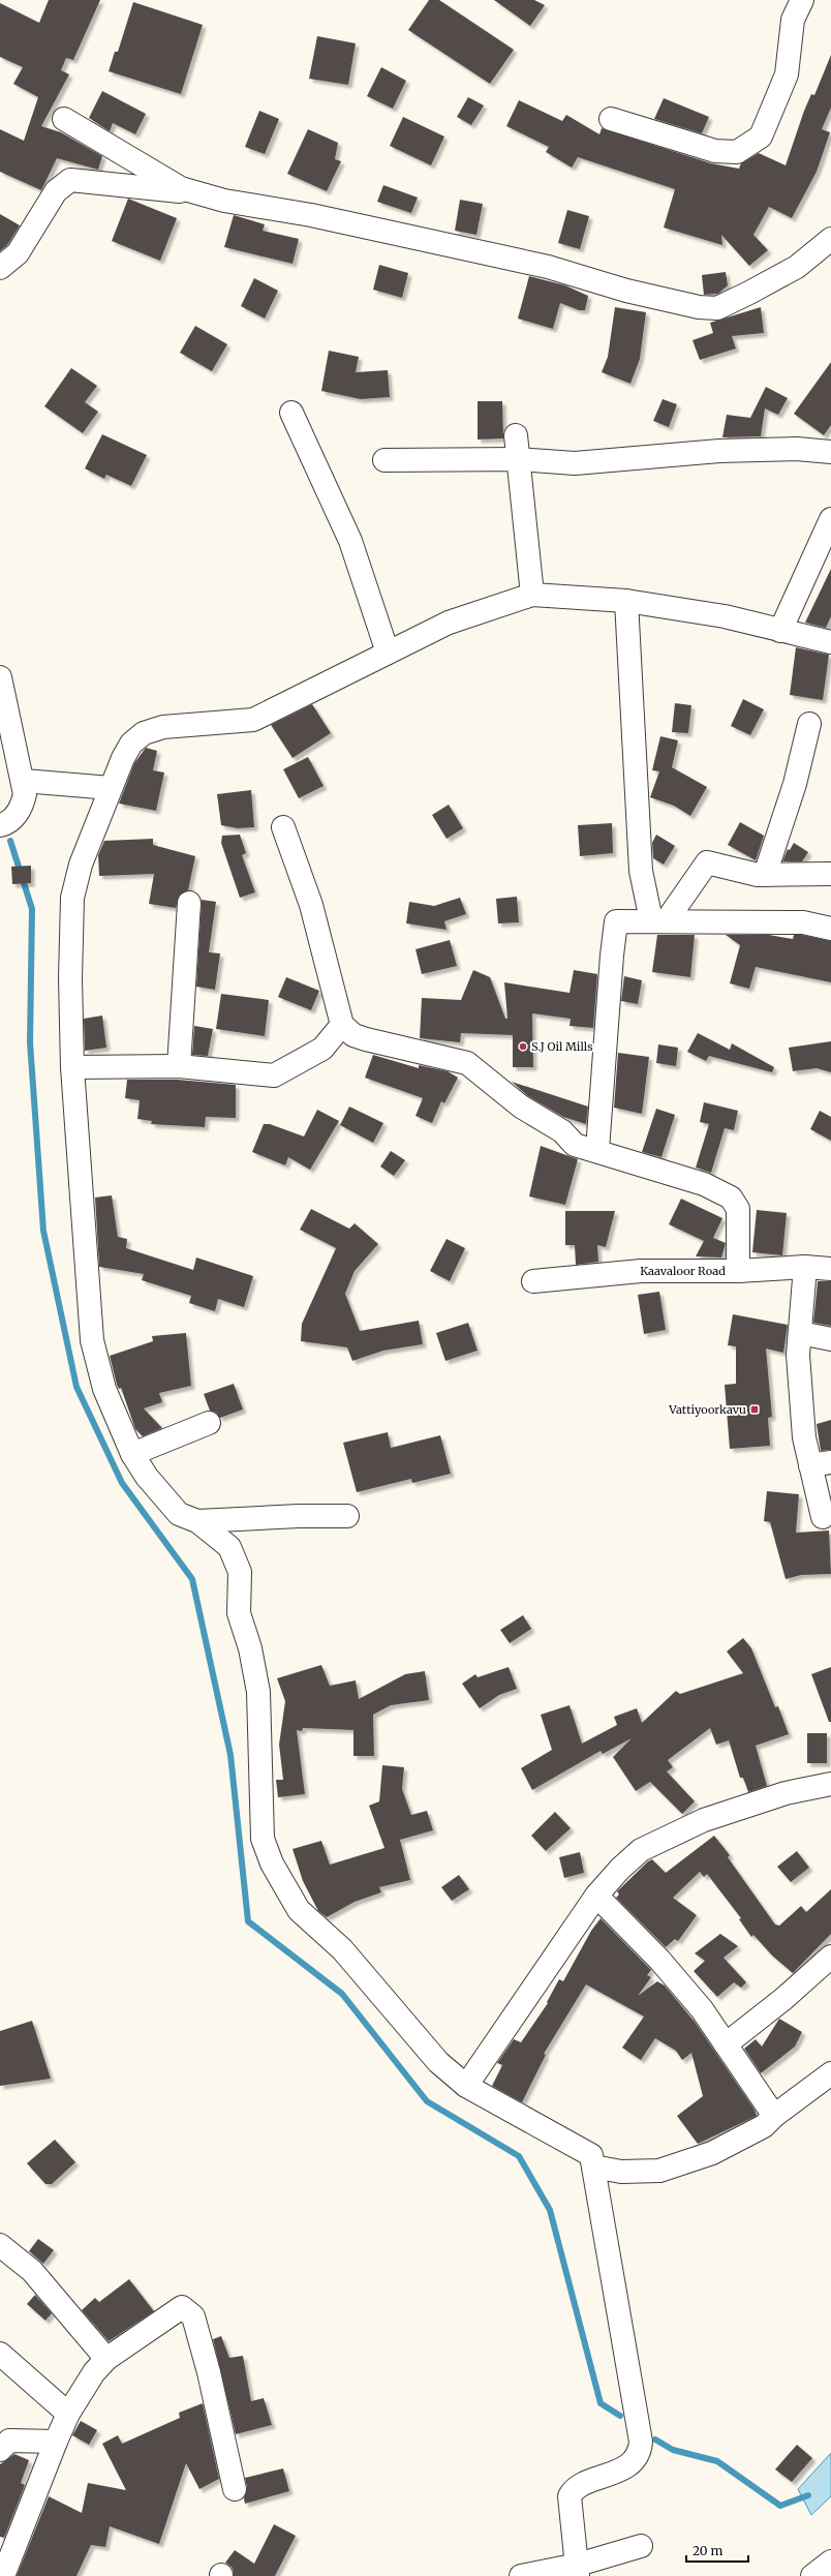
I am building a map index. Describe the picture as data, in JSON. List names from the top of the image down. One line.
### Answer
{"streets":{"street":["Kaavaloor Road"]},"places":{"other":["S.J Oil Mills"],"transit":["Vattiyoorkavu"]},"scale_bar":"20 m"}
